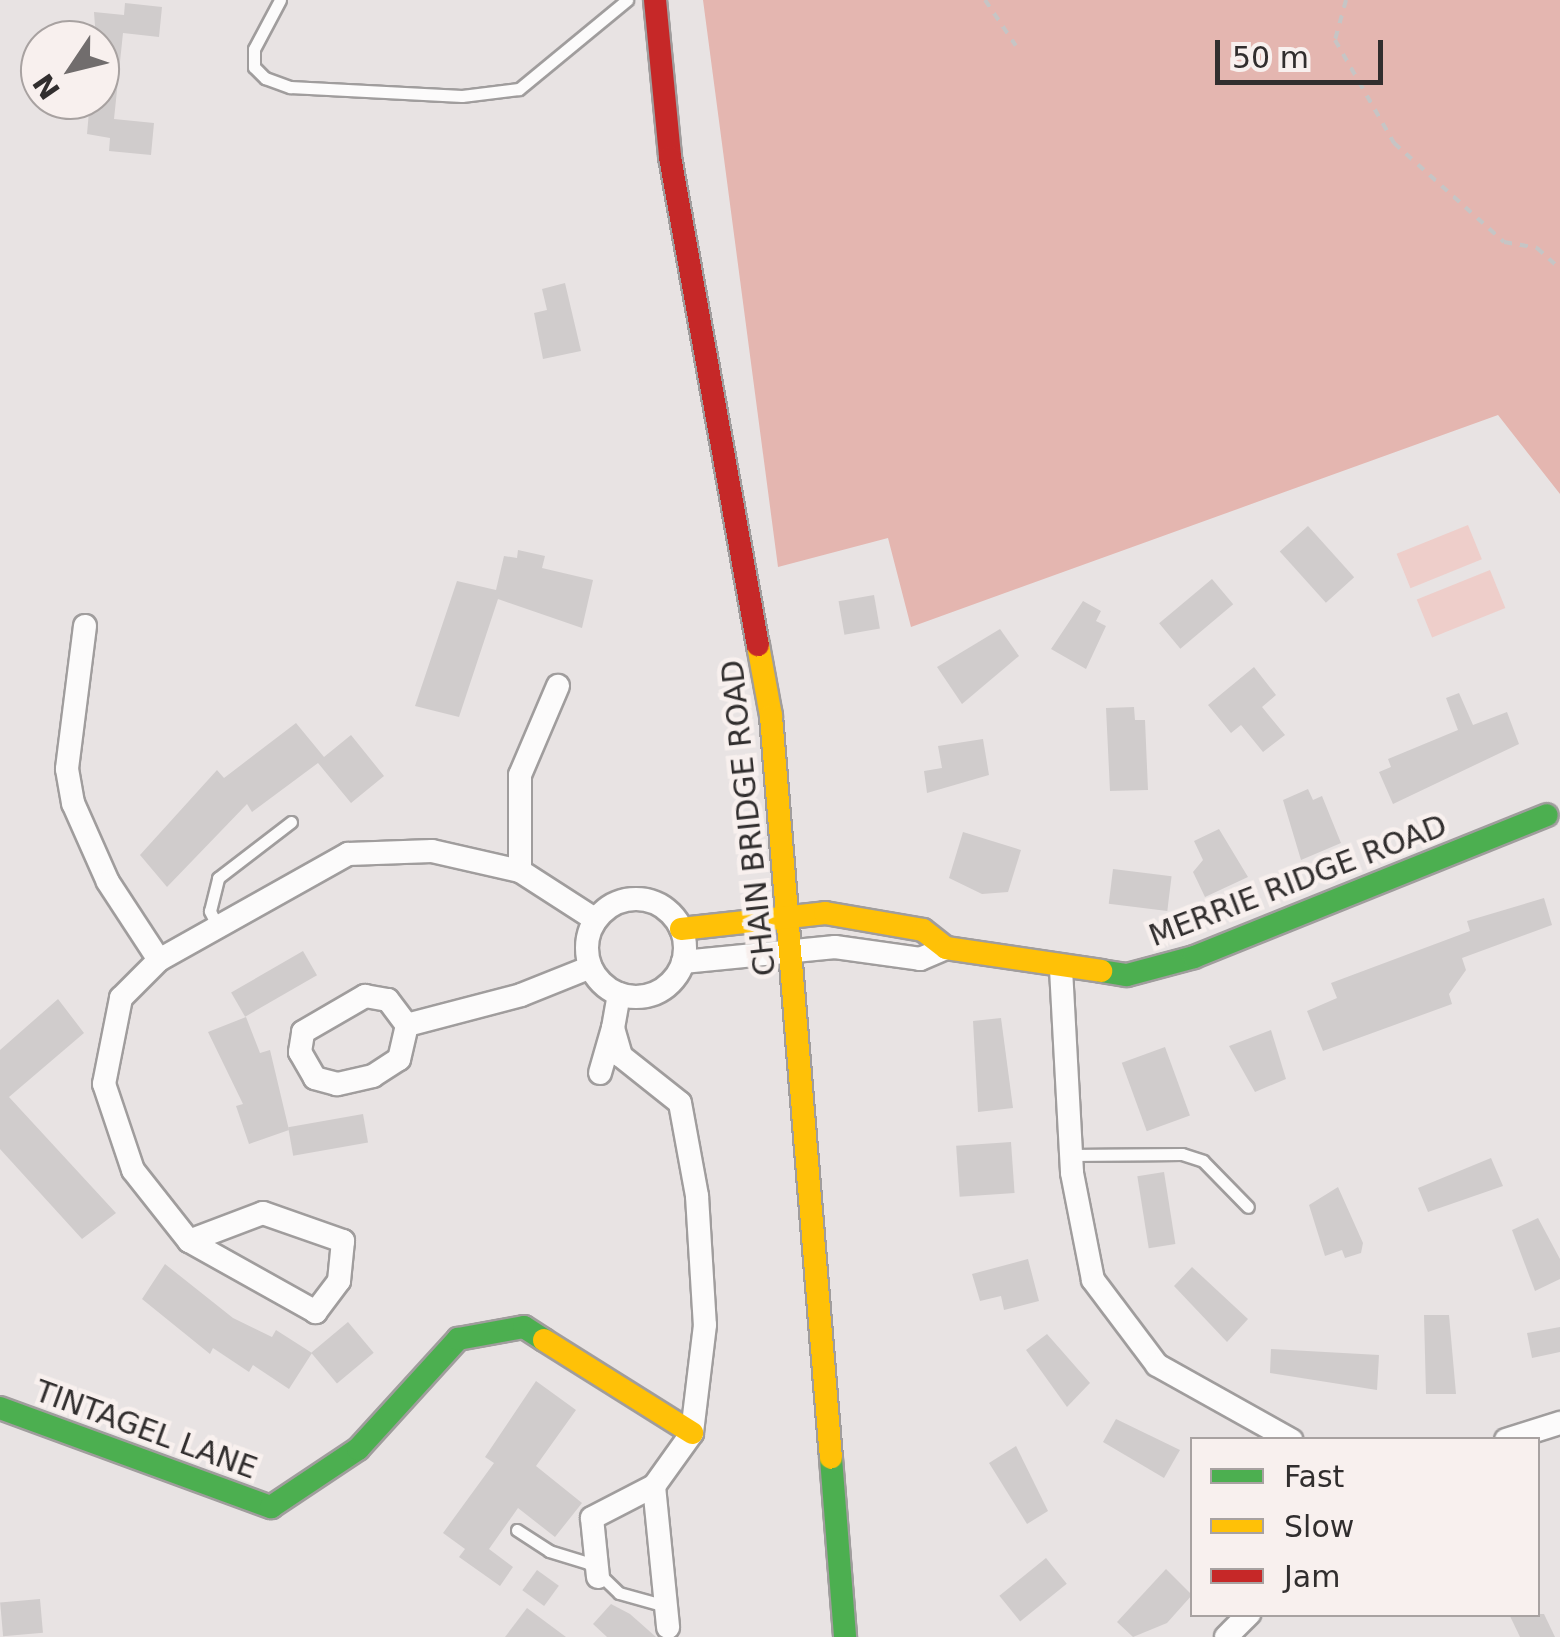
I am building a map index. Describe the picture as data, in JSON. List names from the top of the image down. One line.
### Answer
{"streets":{"street":["CHAIN BRIDGE ROAD","MERRIE RIDGE ROAD","TINTAGEL LANE"]},"crossings":[["CHAIN BRIDGE ROAD","MERRIE RIDGE ROAD"]],"legend":["Fast","Slow","Jam"],"scale_bar":"50 m","north":"bottom left"}
